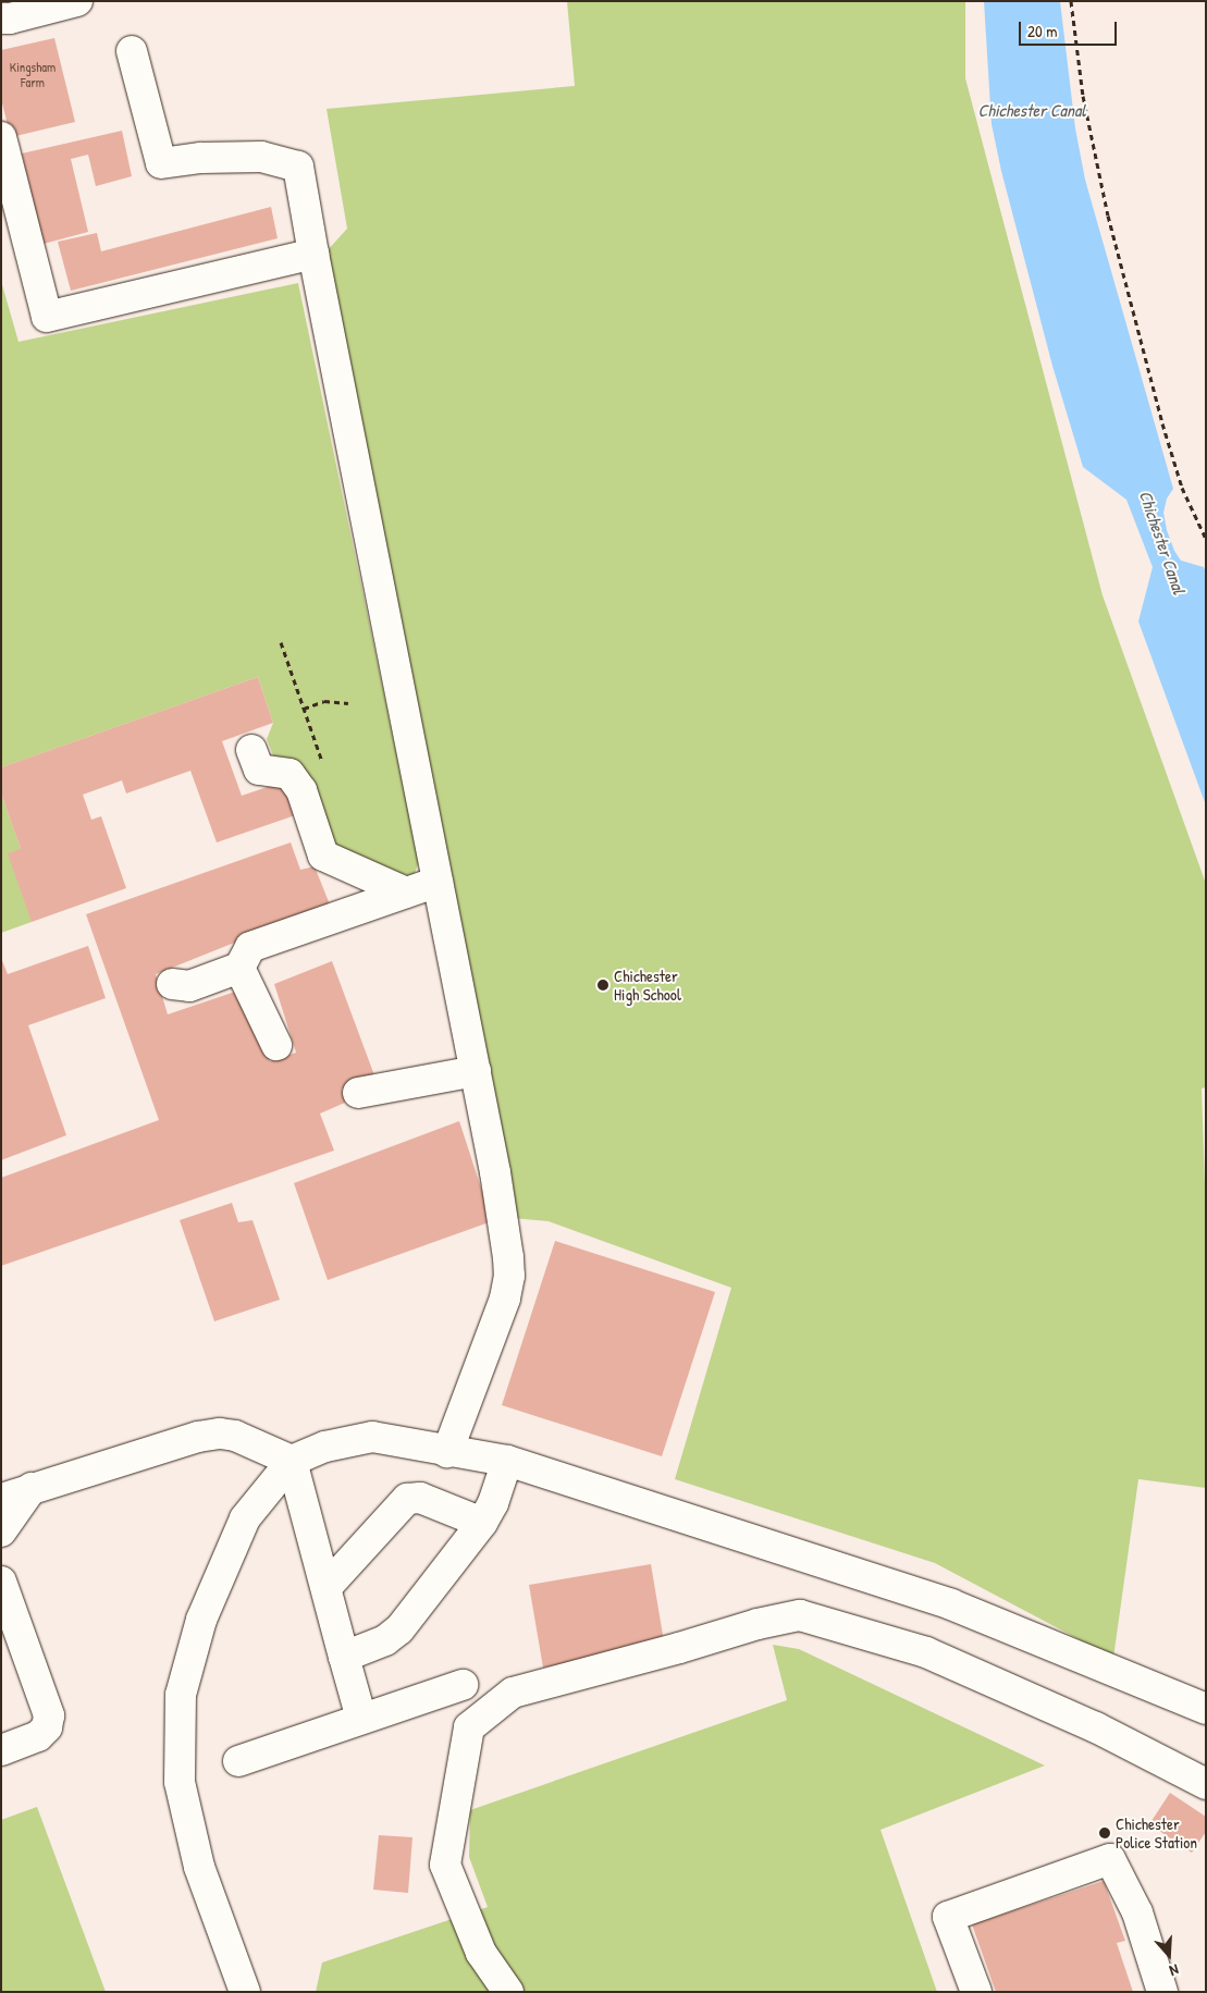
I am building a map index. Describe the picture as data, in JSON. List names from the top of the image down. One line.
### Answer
{"water":["Chichester Canal"],"places":["Chichester High School","Chichester Police Station"],"house_numbers":["Kingsham Farm"],"scale_bar":"20 m","north":"bottom"}
